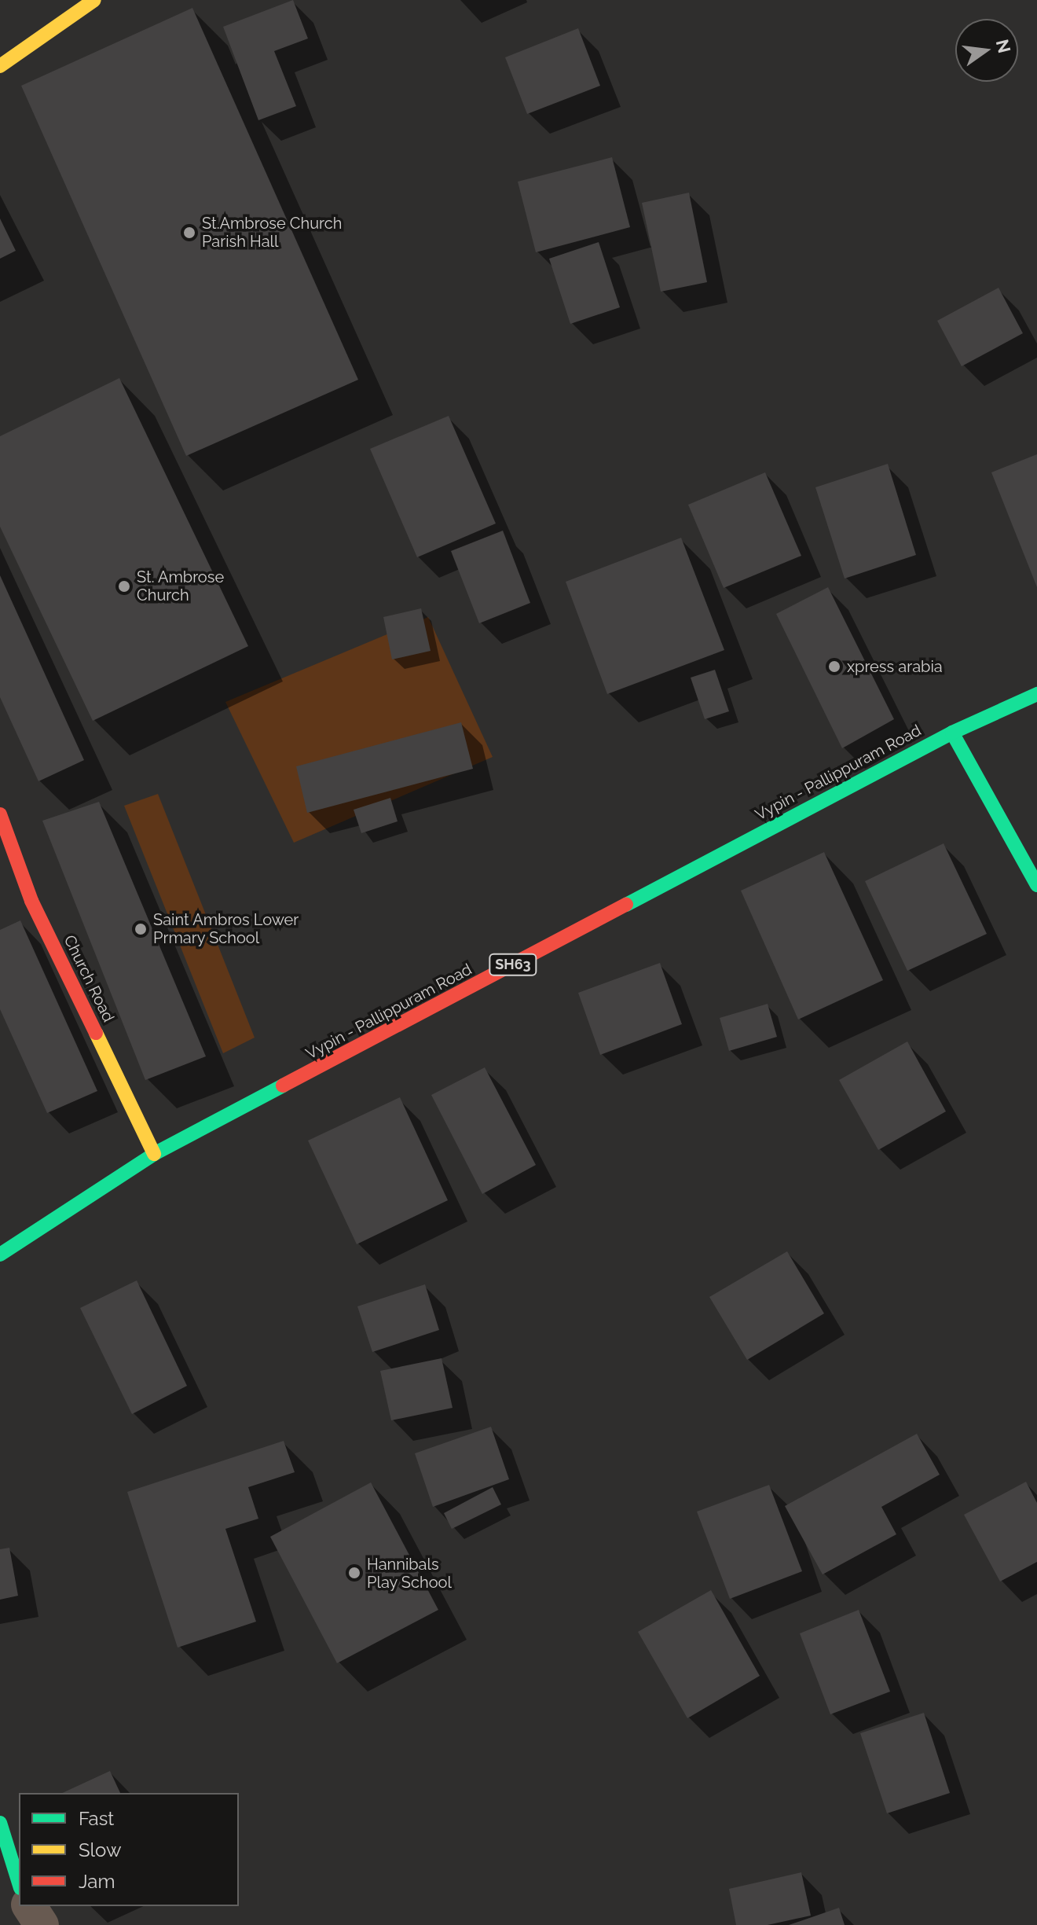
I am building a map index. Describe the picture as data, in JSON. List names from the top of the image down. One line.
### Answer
{"streets":{"main road":["Vypin - Pallippuram Road","SH63","Church Road"]},"crossings":[["Vypin - Pallippuram Road","Church Road"]],"places":["St.Ambrose Church Parish Hall","St. Ambrose Church","xpress arabia","Saint Ambros Lower Prmary School","Hannibals Play School"],"legend":["Fast","Slow","Jam"],"north":"right"}
